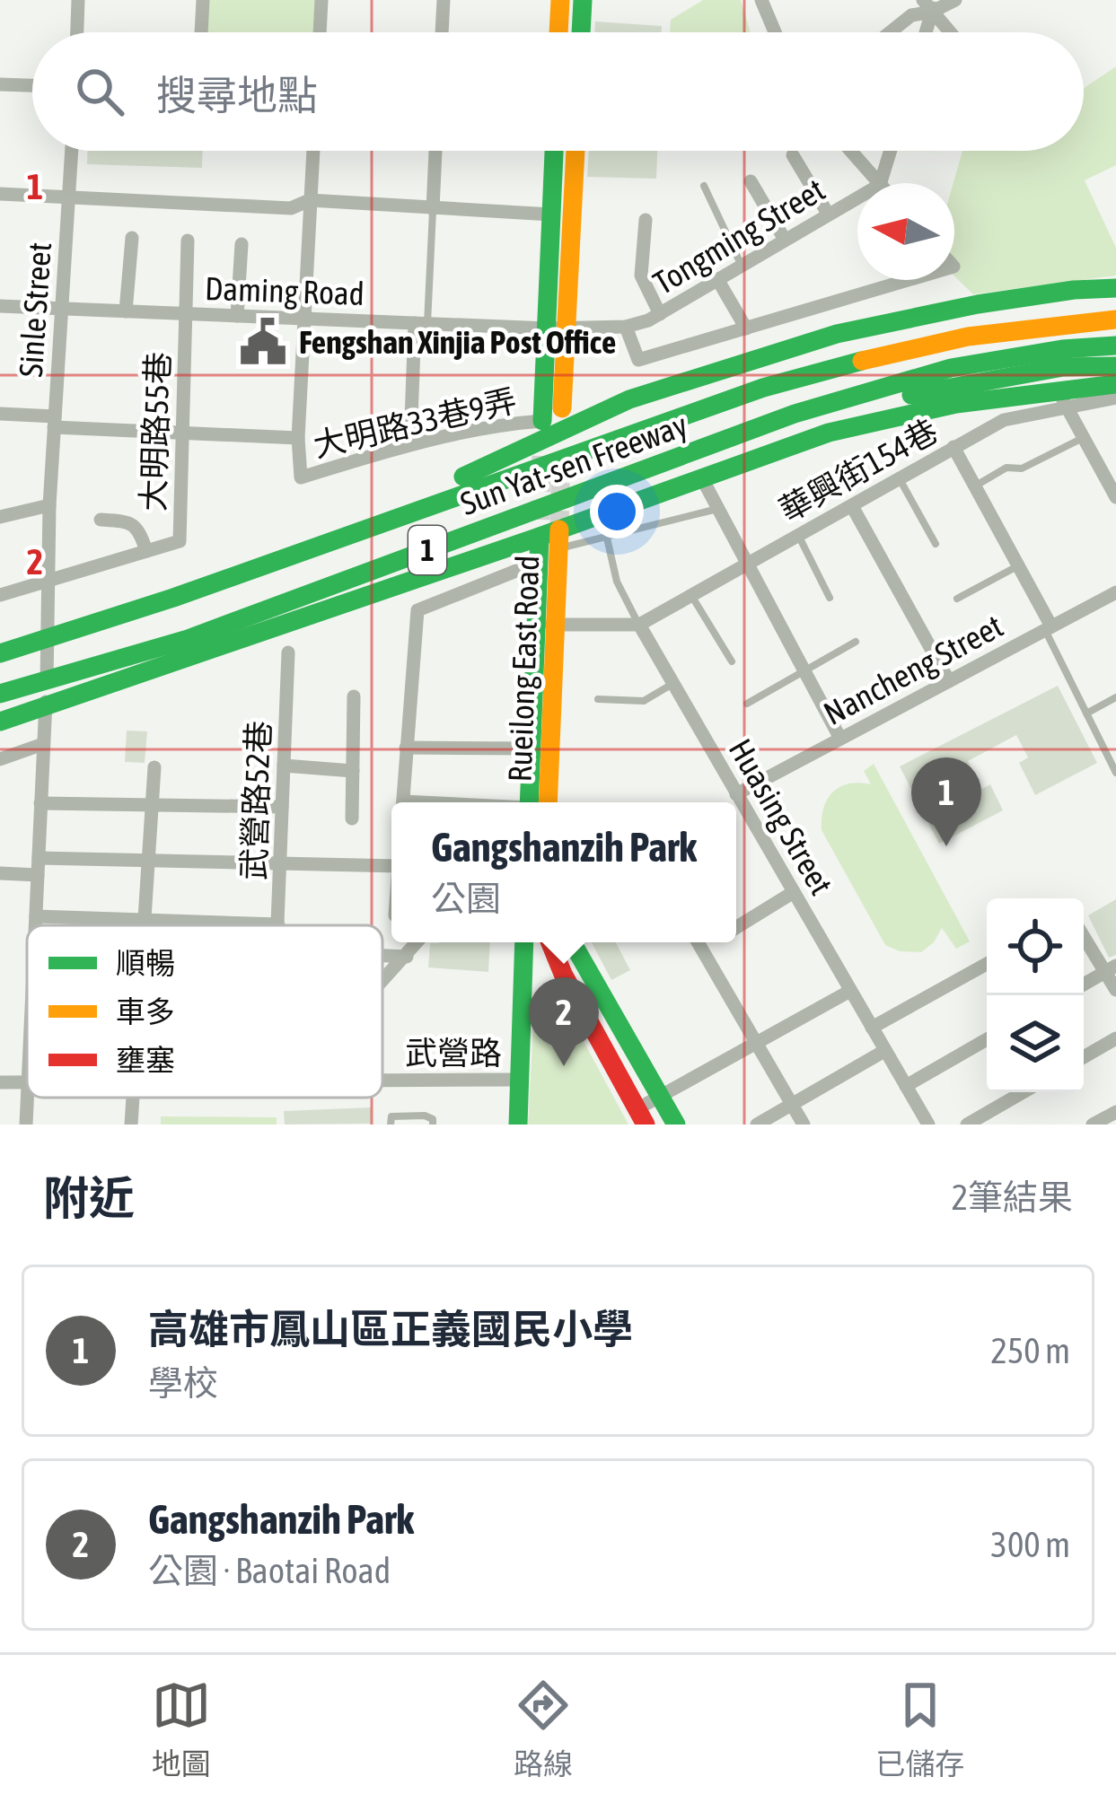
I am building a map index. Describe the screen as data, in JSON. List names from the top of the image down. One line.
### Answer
{"streets":{"main road":["Sun Yat-sen Freeway","1","Rueilong East Road"],"street":["Tongming Street","Daming Road","Sinle Street","大明路33巷9弄","大明路55巷","華興街154巷","Nancheng Street","武營路52巷","Huasing Street","武營路"]},"crossings":[["Tongming Street","Daming Road"],["Daming Road","Sinle Street"],["Daming Road","大明路55巷"],["Sinle Street","大明路55巷"],["Sinle Street","Sun Yat-sen Freeway"],["華興街154巷","Huasing Street"],["Nancheng Street","Huasing Street"]],"places":{"public building":["Fengshan Xinjia Post Office"]},"legend":["順暢","車多","壅塞"],"north":"left","page":{"search":"搜尋地點","pins":["1","2"],"popup":["Gangshanzih Park","公園"],"heading":["附近","2筆結果"],"list":[{"mark":"1","name":"高雄市鳳山區正義國民小學","note":"學校","value":"250 m"},{"mark":"2","name":"Gangshanzih Park","note":"公園 · Baotai Road","value":"300 m"}],"nav":["地圖","路線","已儲存"]},"grid":{"rows":["1","2"]}}
